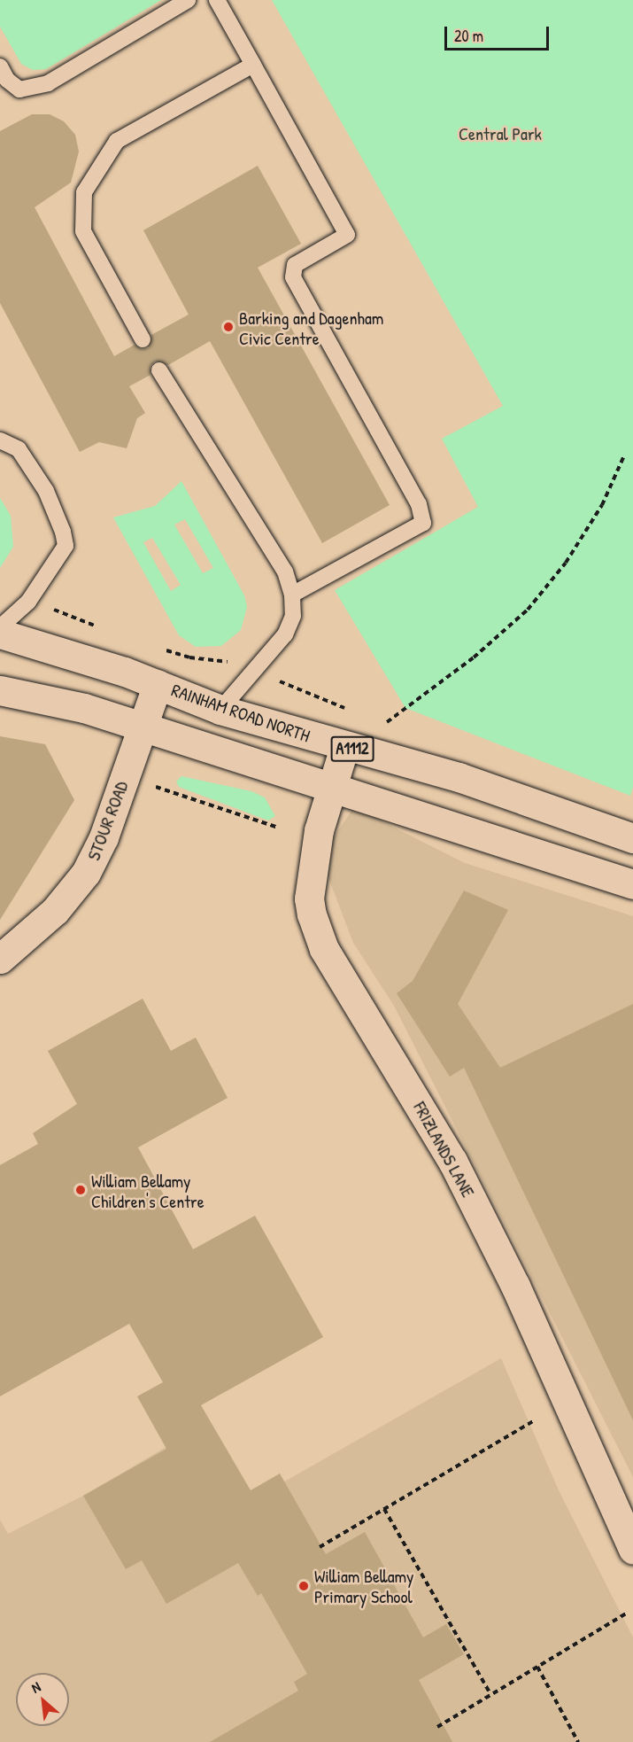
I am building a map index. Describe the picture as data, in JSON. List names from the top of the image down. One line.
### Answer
{"streets":{"main road":["RAINHAM ROAD NORTH","A1112","STOUR ROAD","FRIZLANDS LANE"]},"crossings":[["RAINHAM ROAD NORTH","STOUR ROAD"],["RAINHAM ROAD NORTH","FRIZLANDS LANE"],["A1112","STOUR ROAD"],["A1112","FRIZLANDS LANE"]],"parks":["Central Park"],"places":["Barking and Dagenham Civic Centre","William Bellamy Children's Centre","William Bellamy Primary School"],"scale_bar":"20 m","north":"top left"}
